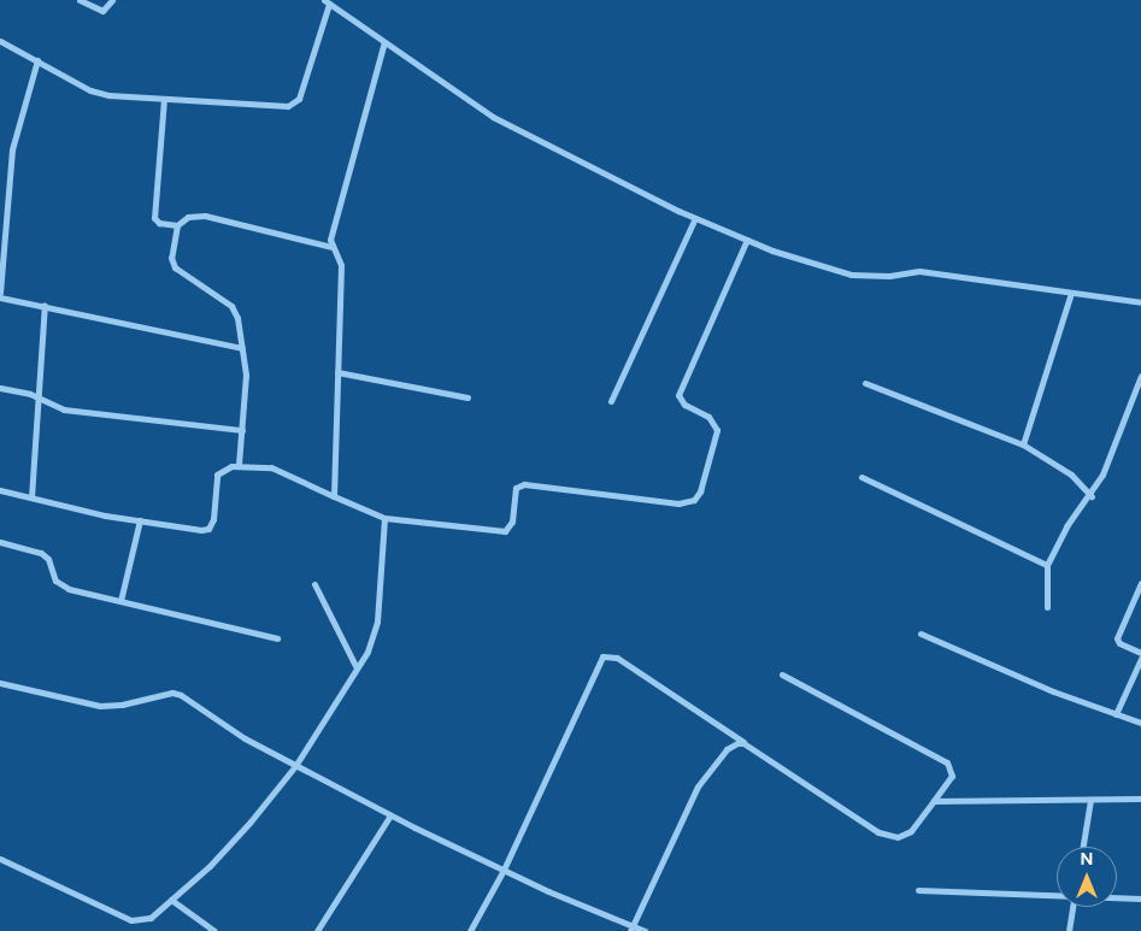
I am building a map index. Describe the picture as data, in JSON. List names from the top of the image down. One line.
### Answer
{"north":"top"}
